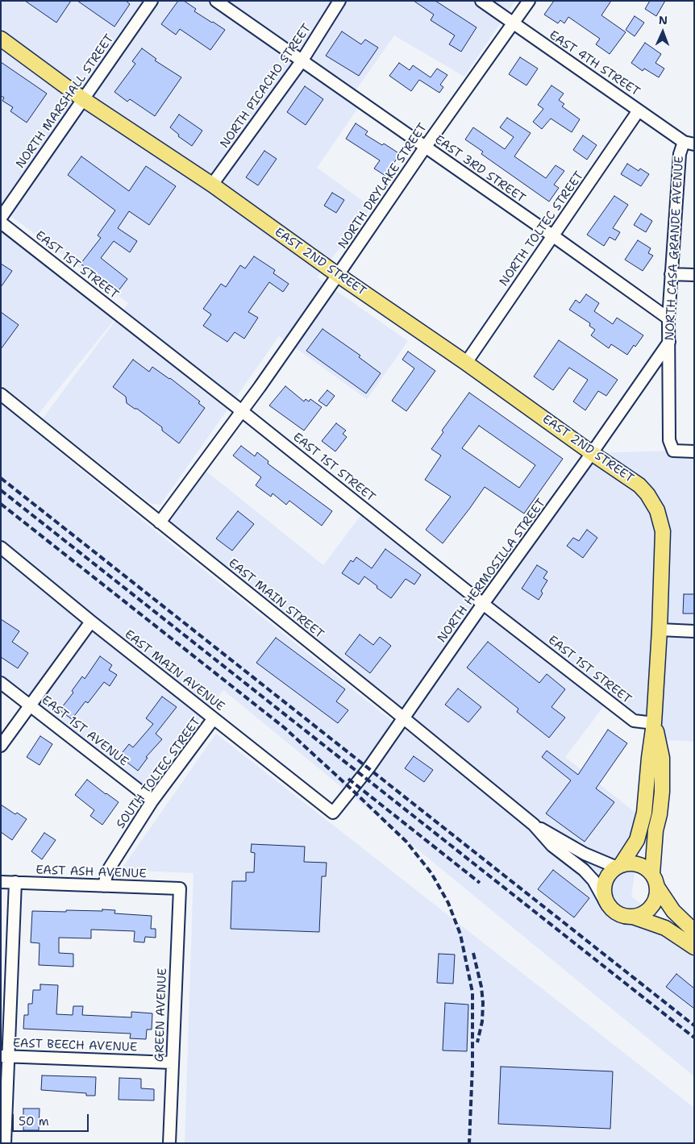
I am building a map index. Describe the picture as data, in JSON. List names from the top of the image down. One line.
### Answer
{"streets":{"main road":["EAST 2ND STREET"],"street":["EAST 4TH STREET","NORTH PICACHO STREET","NORTH MARSHALL STREET","EAST 3RD STREET","NORTH DRYLAKE STREET","NORTH TOLTEC STREET","NORTH CASA GRANDE AVENUE","EAST 1ST STREET","NORTH HERMOSILLA STREET","EAST MAIN STREET","EAST MAIN AVENUE","EAST 1ST AVENUE","SOUTH TOLTEC STREET","EAST ASH AVENUE","GREEN AVENUE","EAST BEECH AVENUE"]},"crossings":[["EAST 4TH STREET","NORTH DRYLAKE STREET"],["EAST 4TH STREET","NORTH TOLTEC STREET"],["EAST 4TH STREET","NORTH CASA GRANDE AVENUE"],["NORTH PICACHO STREET","EAST 3RD STREET"],["NORTH PICACHO STREET","EAST 2ND STREET"],["NORTH MARSHALL STREET","EAST 2ND STREET"],["EAST 3RD STREET","NORTH DRYLAKE STREET"],["EAST 3RD STREET","NORTH TOLTEC STREET"],["EAST 3RD STREET","NORTH CASA GRANDE AVENUE"],["NORTH DRYLAKE STREET","EAST 2ND STREET"],["NORTH DRYLAKE STREET","EAST 1ST STREET"],["NORTH DRYLAKE STREET","EAST MAIN STREET"],["NORTH TOLTEC STREET","EAST 2ND STREET"],["NORTH CASA GRANDE AVENUE","NORTH HERMOSILLA STREET"],["EAST 2ND STREET","NORTH HERMOSILLA STREET"],["EAST 1ST STREET","NORTH HERMOSILLA STREET"],["NORTH HERMOSILLA STREET","EAST MAIN STREET"],["NORTH HERMOSILLA STREET","EAST MAIN AVENUE"],["EAST MAIN AVENUE","SOUTH TOLTEC STREET"],["EAST 1ST AVENUE","SOUTH TOLTEC STREET"],["SOUTH TOLTEC STREET","EAST ASH AVENUE"],["EAST ASH AVENUE","GREEN AVENUE"],["GREEN AVENUE","EAST BEECH AVENUE"]],"scale_bar":"50 m","north":"top"}
